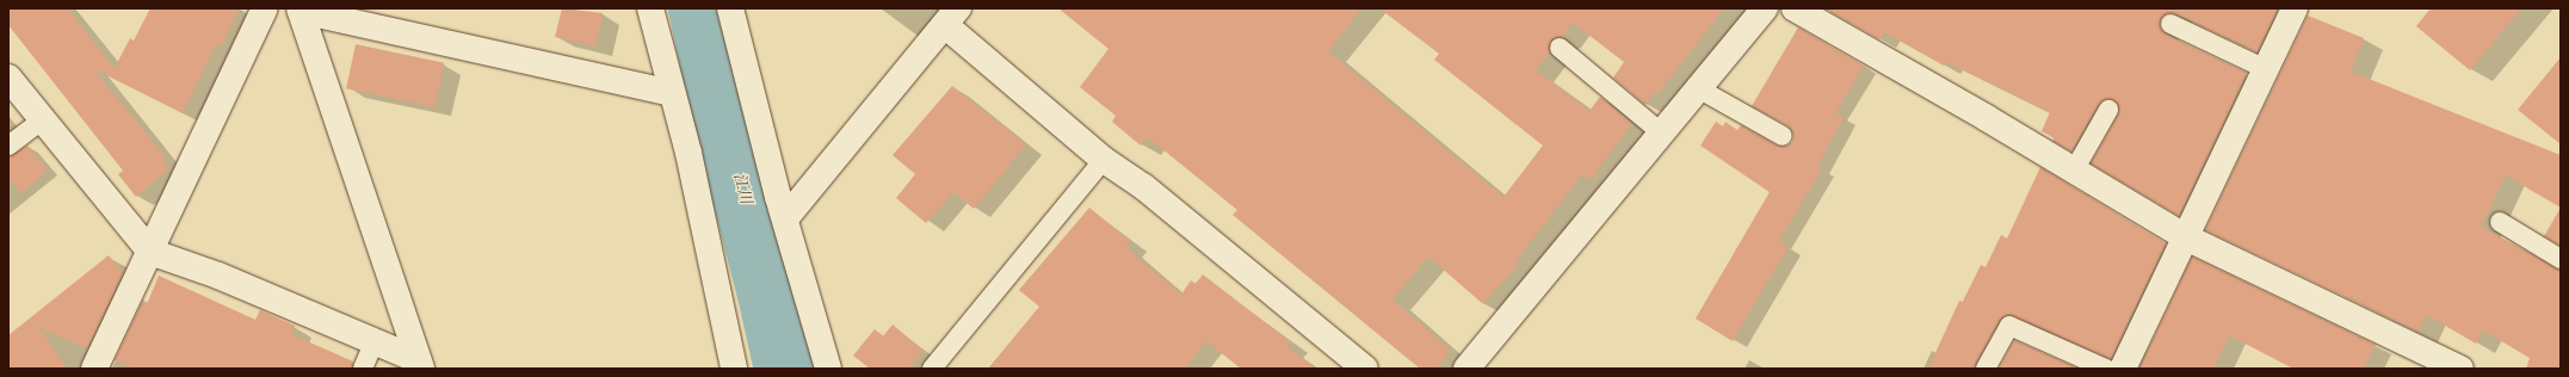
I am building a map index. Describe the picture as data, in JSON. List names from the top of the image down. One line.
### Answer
{"water":["江川"]}
